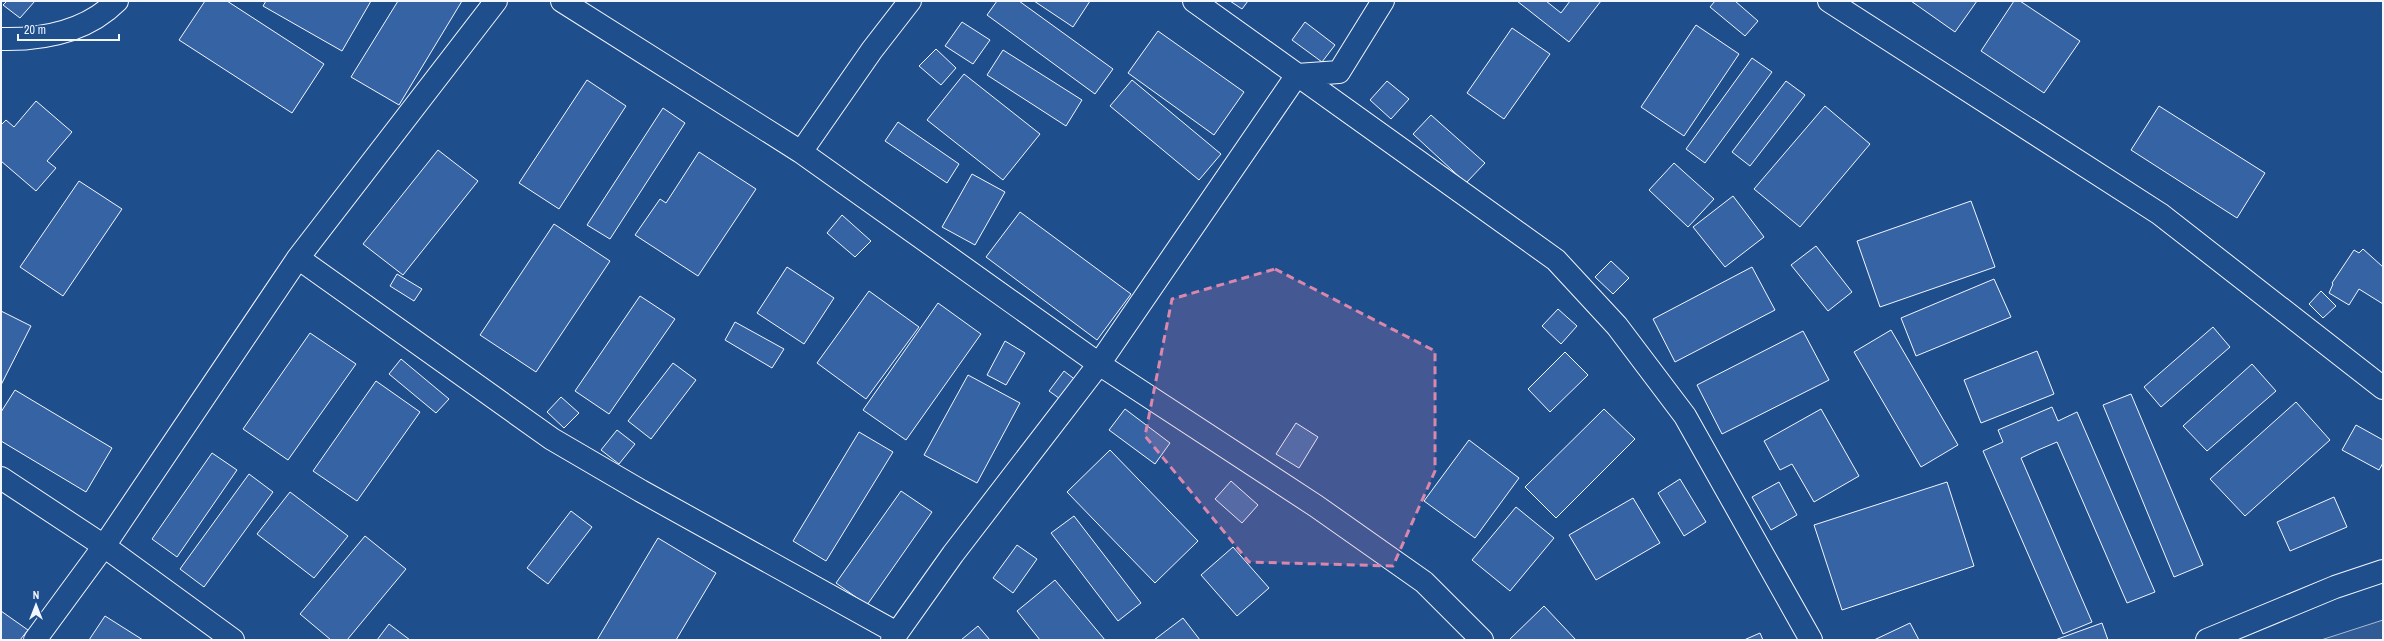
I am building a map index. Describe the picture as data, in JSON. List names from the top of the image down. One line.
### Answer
{"scale_bar":"20 m","north":"top"}
